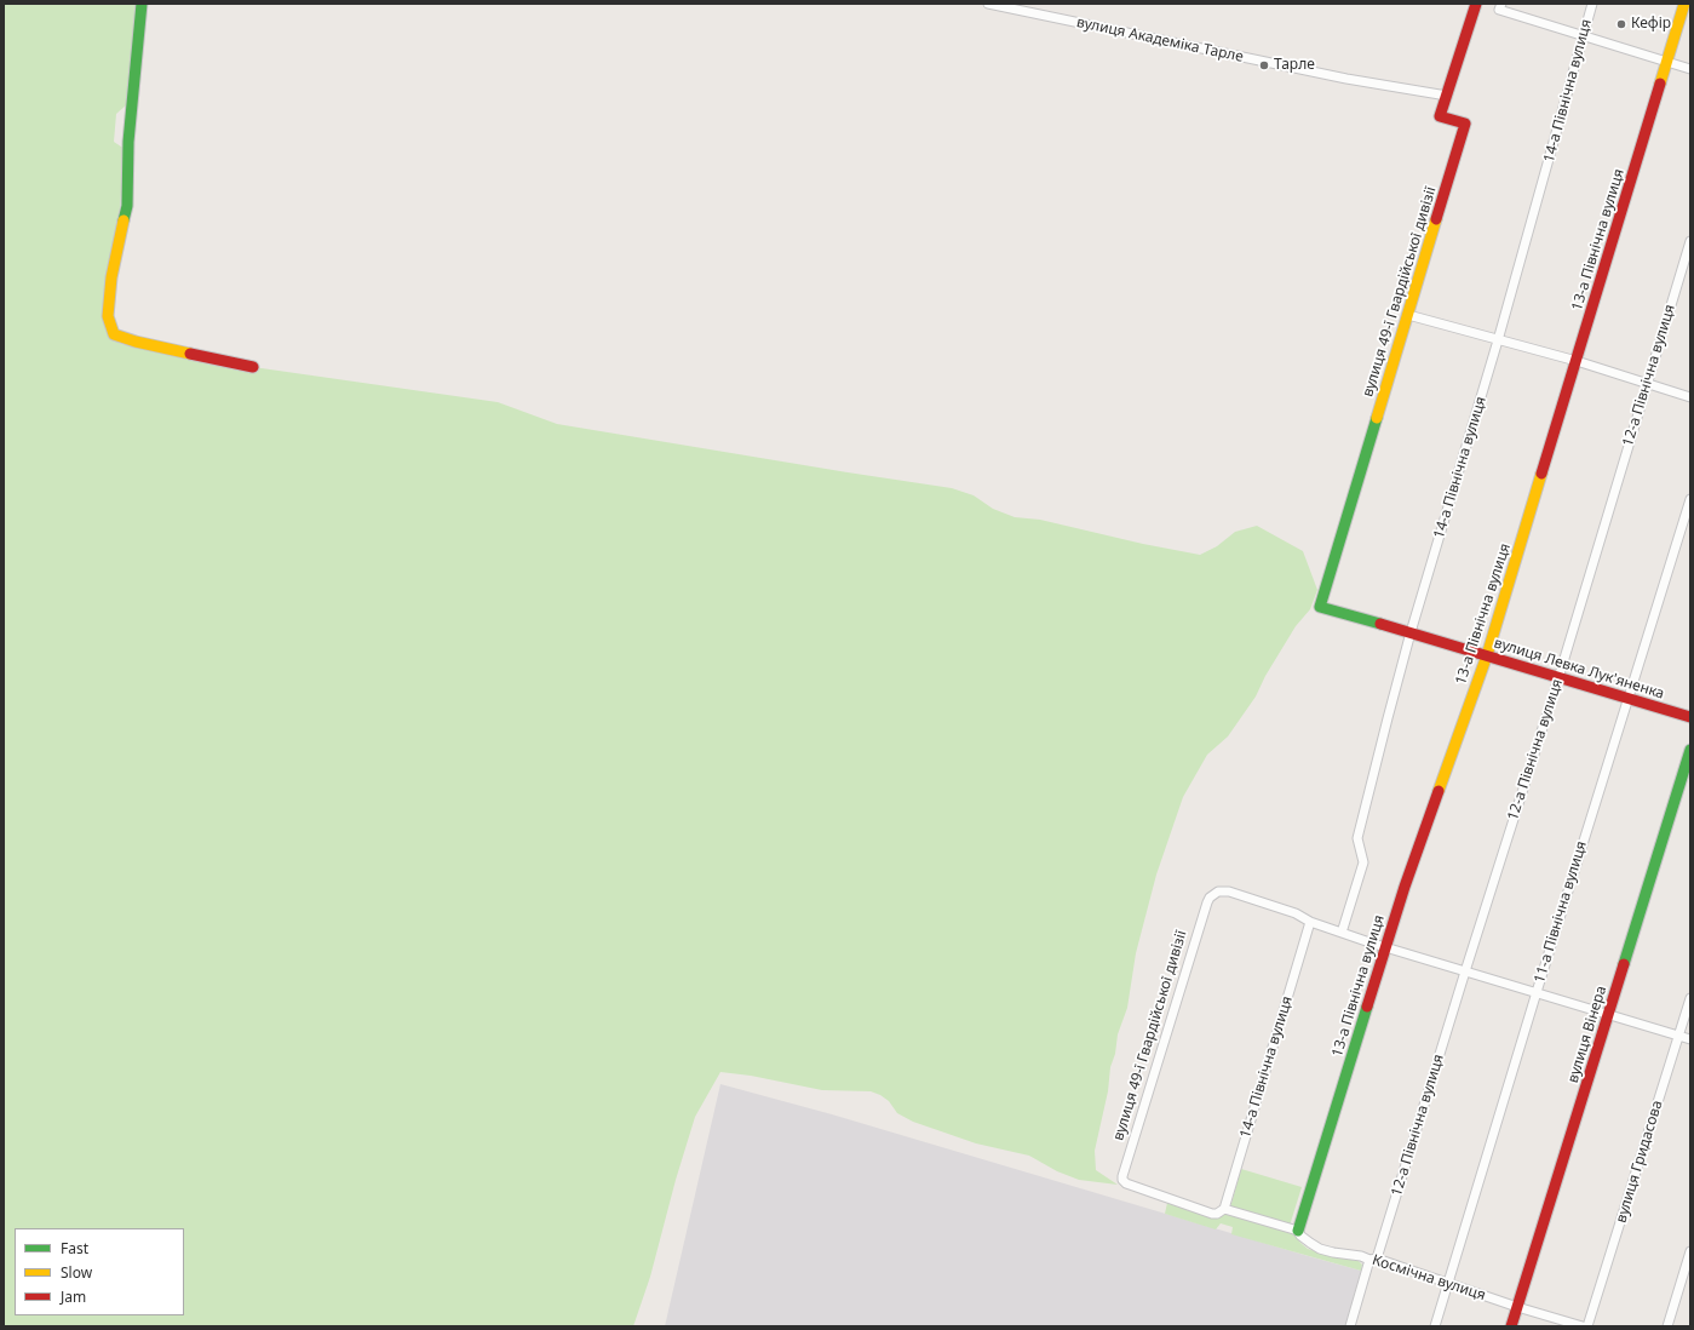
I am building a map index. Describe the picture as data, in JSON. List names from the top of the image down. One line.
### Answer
{"streets":{"street":["вулиця Академіка Тарле","14-а Північна вулиця","13-а Північна вулиця","вулиця 49-ї Гвардійської дивізії","12-а Північна вулиця","вулиця Левка Лук'яненка","11-а Північна вулиця","вулиця Вінера","вулиця Гридасова","Космічна вулиця"]},"crossings":[["вулиця Академіка Тарле","вулиця 49-ї Гвардійської дивізії"],["14-а Північна вулиця","вулиця 49-ї Гвардійської дивізії"],["14-а Північна вулиця","вулиця Левка Лук'яненка"],["14-а Північна вулиця","Космічна вулиця"],["13-а Північна вулиця","вулиця Левка Лук'яненка"],["13-а Північна вулиця","Космічна вулиця"],["вулиця 49-ї Гвардійської дивізії","вулиця Левка Лук'яненка"],["вулиця 49-ї Гвардійської дивізії","Космічна вулиця"],["12-а Північна вулиця","вулиця Левка Лук'яненка"],["12-а Північна вулиця","Космічна вулиця"],["вулиця Левка Лук'яненка","11-а Північна вулиця"],["11-а Північна вулиця","Космічна вулиця"],["вулиця Вінера","Космічна вулиця"]],"places":["Кефір","Тарле"],"legend":["Fast","Slow","Jam"]}
